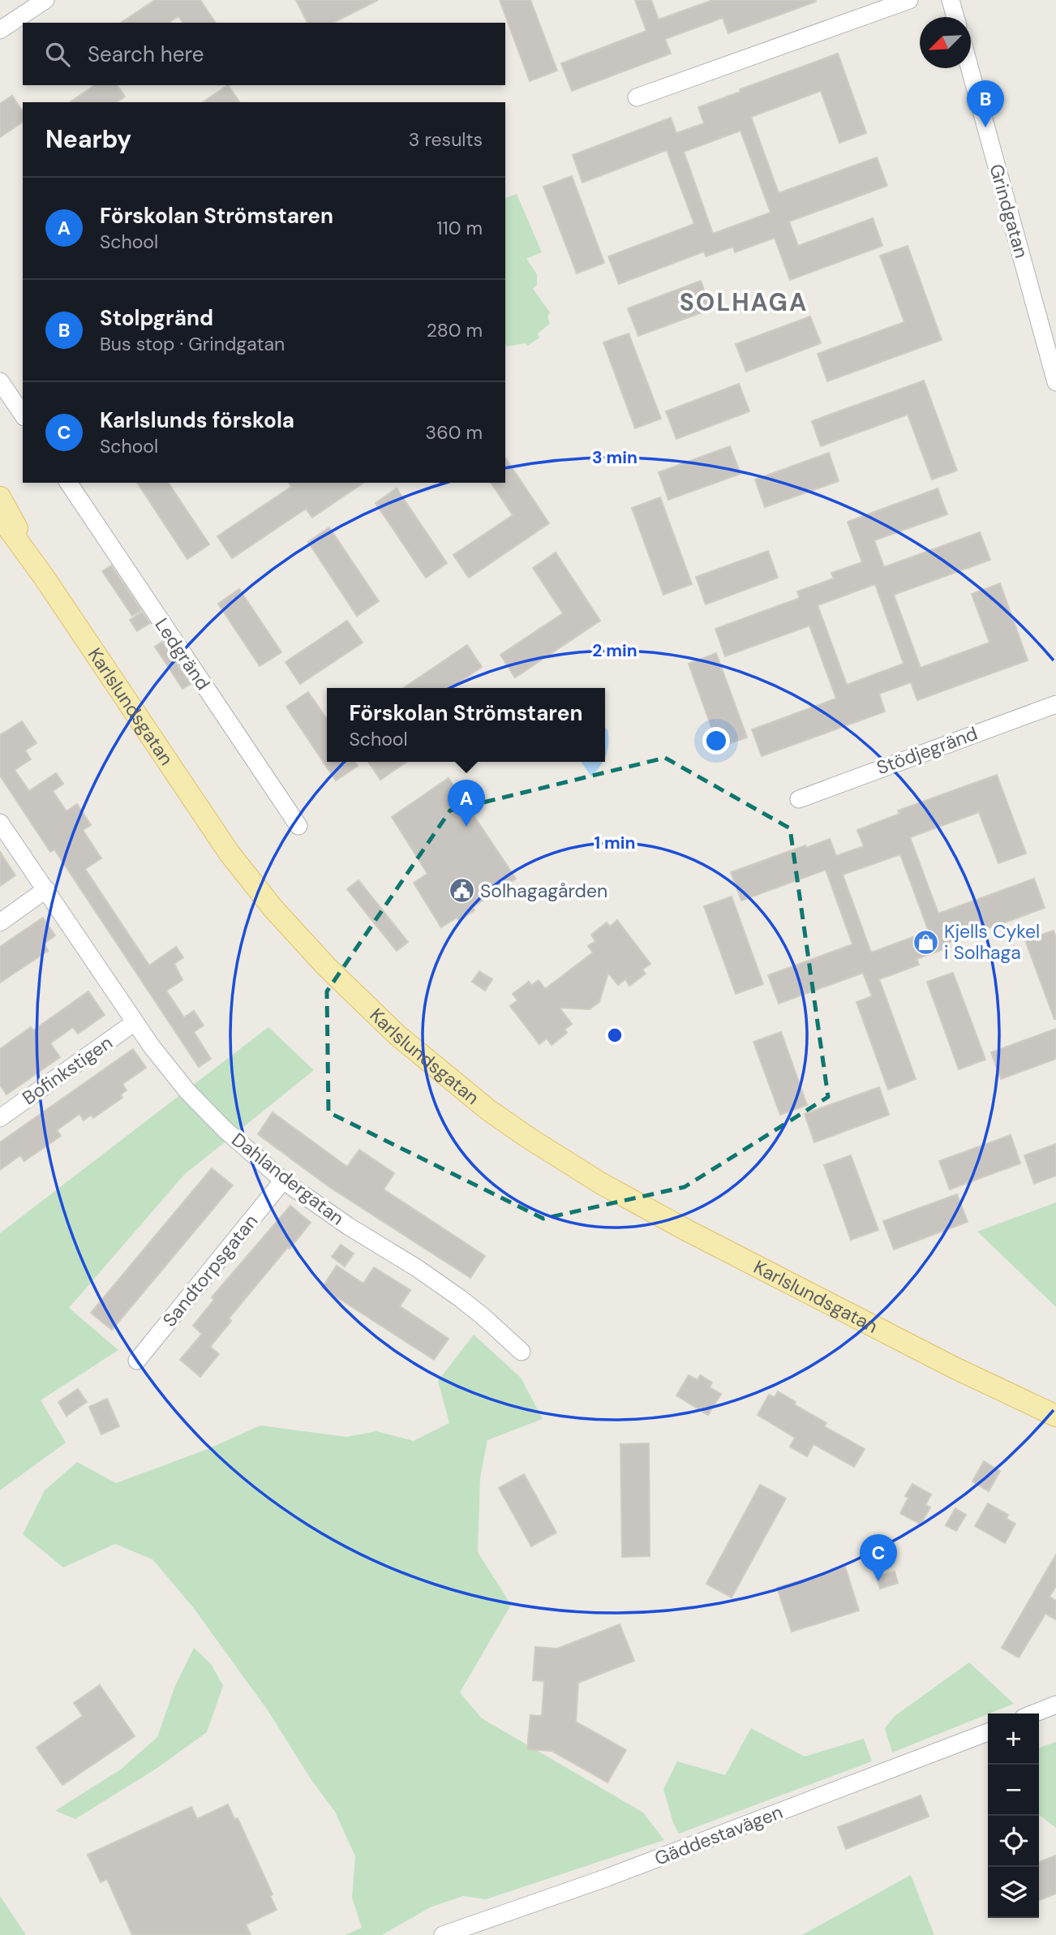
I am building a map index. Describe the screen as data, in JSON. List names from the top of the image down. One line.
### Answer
{"streets":{"main road":["Karlslundsgatan"],"street":["Grindgatan","Ledgränd","Stödjegränd","Bofinkstigen","Dahlandergatan","Sandtorpsgatan","Gäddestavägen"]},"crossings":[["Bofinkstigen","Dahlandergatan"],["Dahlandergatan","Sandtorpsgatan"]],"districts":["SOLHAGA"],"places":{"public building":["Solhagagården"],"shop":["Kjells Cykel i Solhaga"]},"north":"bottom left","page":{"search":"Search here","pins":["B","A","C"],"heading":["Nearby","3 results"],"list":[{"mark":"A","name":"Förskolan Strömstaren","note":"School","value":"110 m"},{"mark":"B","name":"Stolpgränd","note":"Bus stop · Grindgatan","value":"280 m"},{"mark":"C","name":"Karlslunds förskola","note":"School","value":"360 m"}],"popup":["Förskolan Strömstaren","School"],"map_buttons":["+","−"]},"rings":["3 min","2 min","1 min"]}
